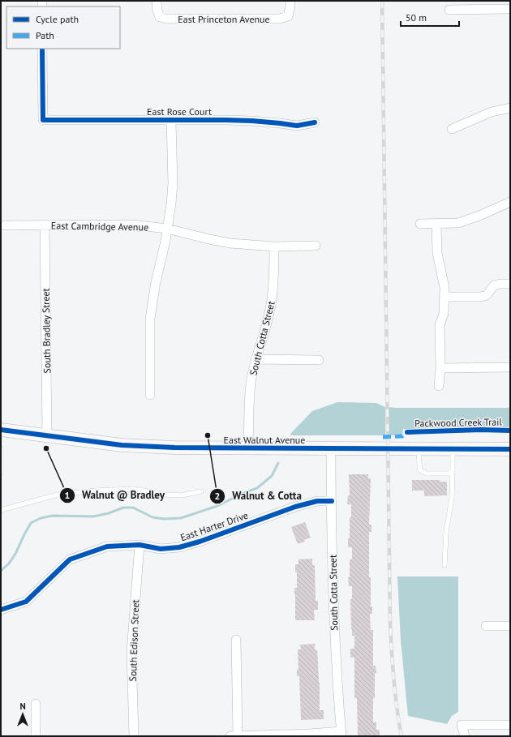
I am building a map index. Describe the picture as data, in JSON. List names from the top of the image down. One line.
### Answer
{"streets":{"main road":["East Walnut Avenue"],"street":["East Princeton Avenue","East Rose Court","East Cambridge Avenue","South Bradley Street","South Cotta Street","East Harter Drive","South Edison Street"],"cycle path":["Packwood Creek Trail"]},"crossings":[["East Cambridge Avenue","South Bradley Street"],["East Cambridge Avenue","South Cotta Street"],["South Bradley Street","East Walnut Avenue"],["South Cotta Street","East Walnut Avenue"],["South Cotta Street","East Harter Drive"],["East Harter Drive","South Edison Street"]],"places":["Walnut & Cotta","Walnut @ Bradley"],"legend":["Cycle path","Path"],"scale_bar":"50 m","north":"top"}
